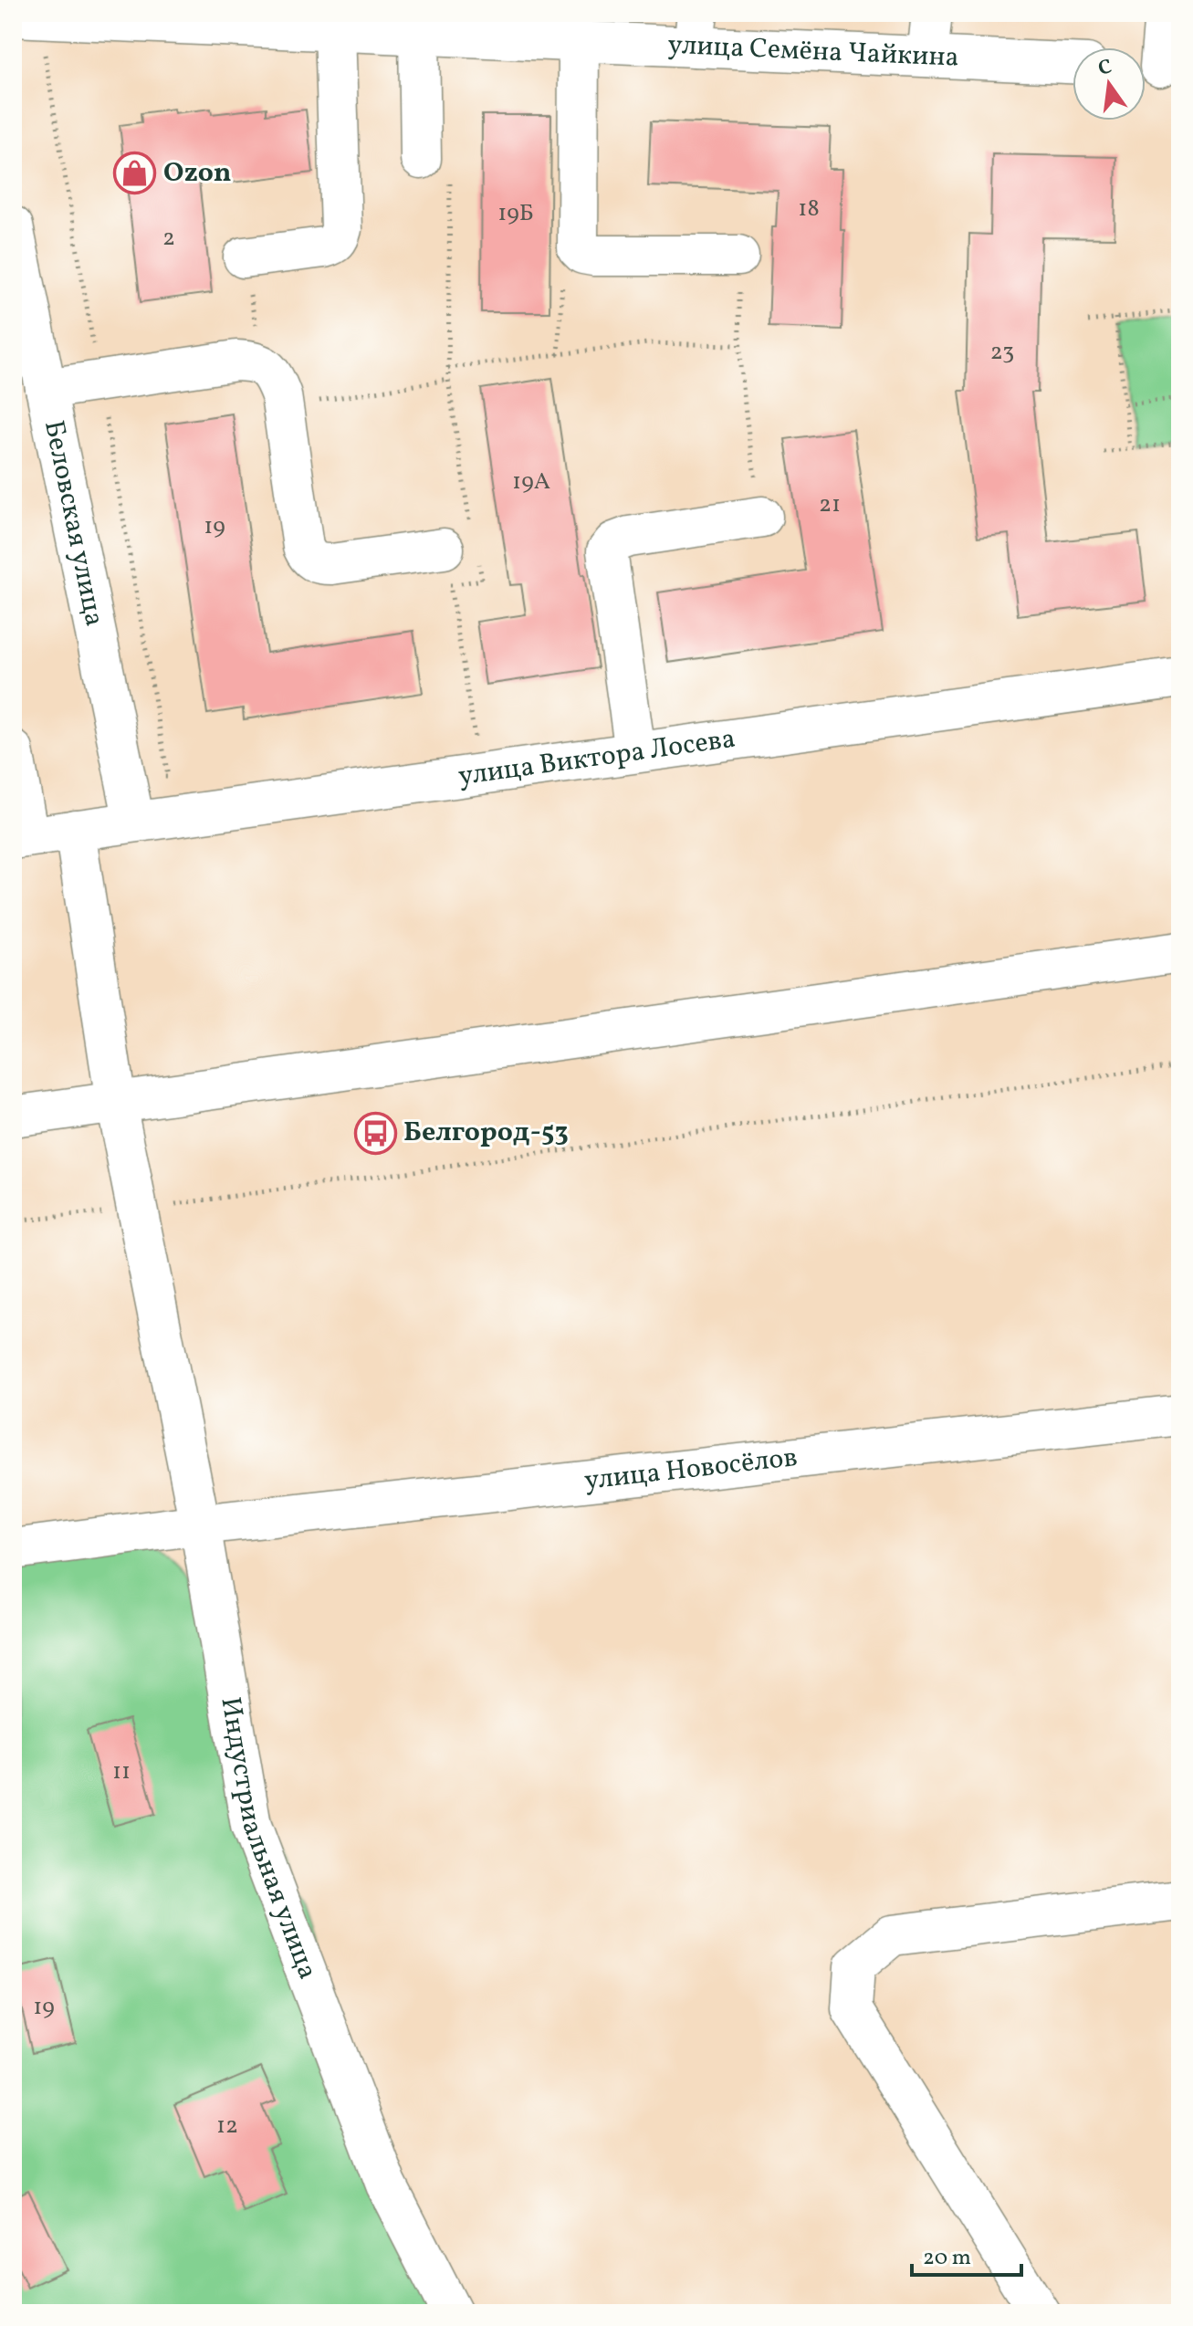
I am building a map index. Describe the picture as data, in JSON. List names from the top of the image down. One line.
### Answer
{"streets":{"street":["улица Семёна Чайкина","Беловская улица","улица Виктора Лосева","улица Новосёлов","Индустриальная улица"]},"crossings":[["Беловская улица","улица Виктора Лосева"],["улица Виктора Лосева","Индустриальная улица"],["улица Новосёлов","Индустриальная улица"]],"places":{"shop":["Ozon"],"bus stop":["Белгород-53"]},"house_numbers":["18","19Б","2","23","19А","21","19","11","19","12"],"scale_bar":"20 m","north":"top"}
